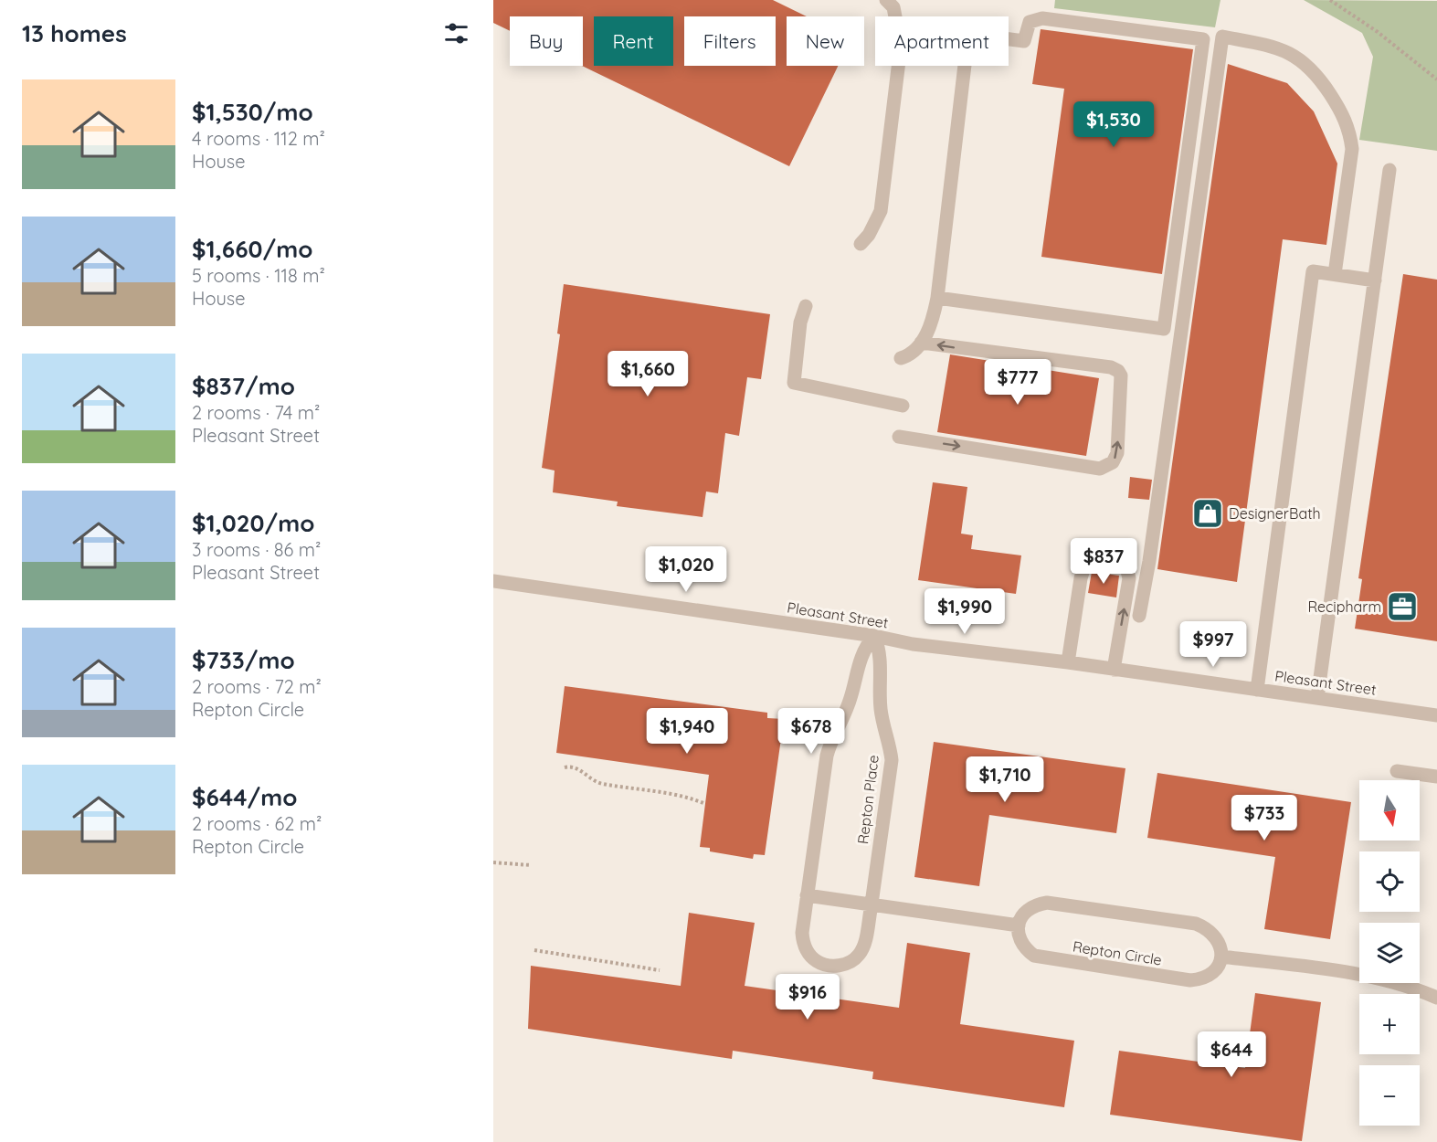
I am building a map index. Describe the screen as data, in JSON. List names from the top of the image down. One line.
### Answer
{"streets":{"street":["Pleasant Street","Repton Place","Repton Circle"]},"crossings":[["Pleasant Street","Repton Place"]],"places":{"shop":["DesignerBath"],"office":["Recipharm"]},"north":"bottom","page":{"heading":"13 homes","chip":["Buy","Rent","Filters","New","Apartment"],"list":[{"name":"$1,530/mo","note":"4 rooms · 112 m² · House"},{"name":"$1,660/mo","note":"5 rooms · 118 m² · House"},{"name":"$837/mo","note":"2 rooms · 74 m² · Pleasant Street"},{"name":"$1,020/mo","note":"3 rooms · 86 m² · Pleasant Street"},{"name":"$733/mo","note":"2 rooms · 72 m² · Repton Circle"},{"name":"$644/mo","note":"2 rooms · 62 m² · Repton Circle"}],"price":["$1,530","$1,660","$777","$837","$1,020","$1,990","$997","$1,940","$678","$1,710","$733","$916","$644"],"map_buttons":["+","−"]}}
